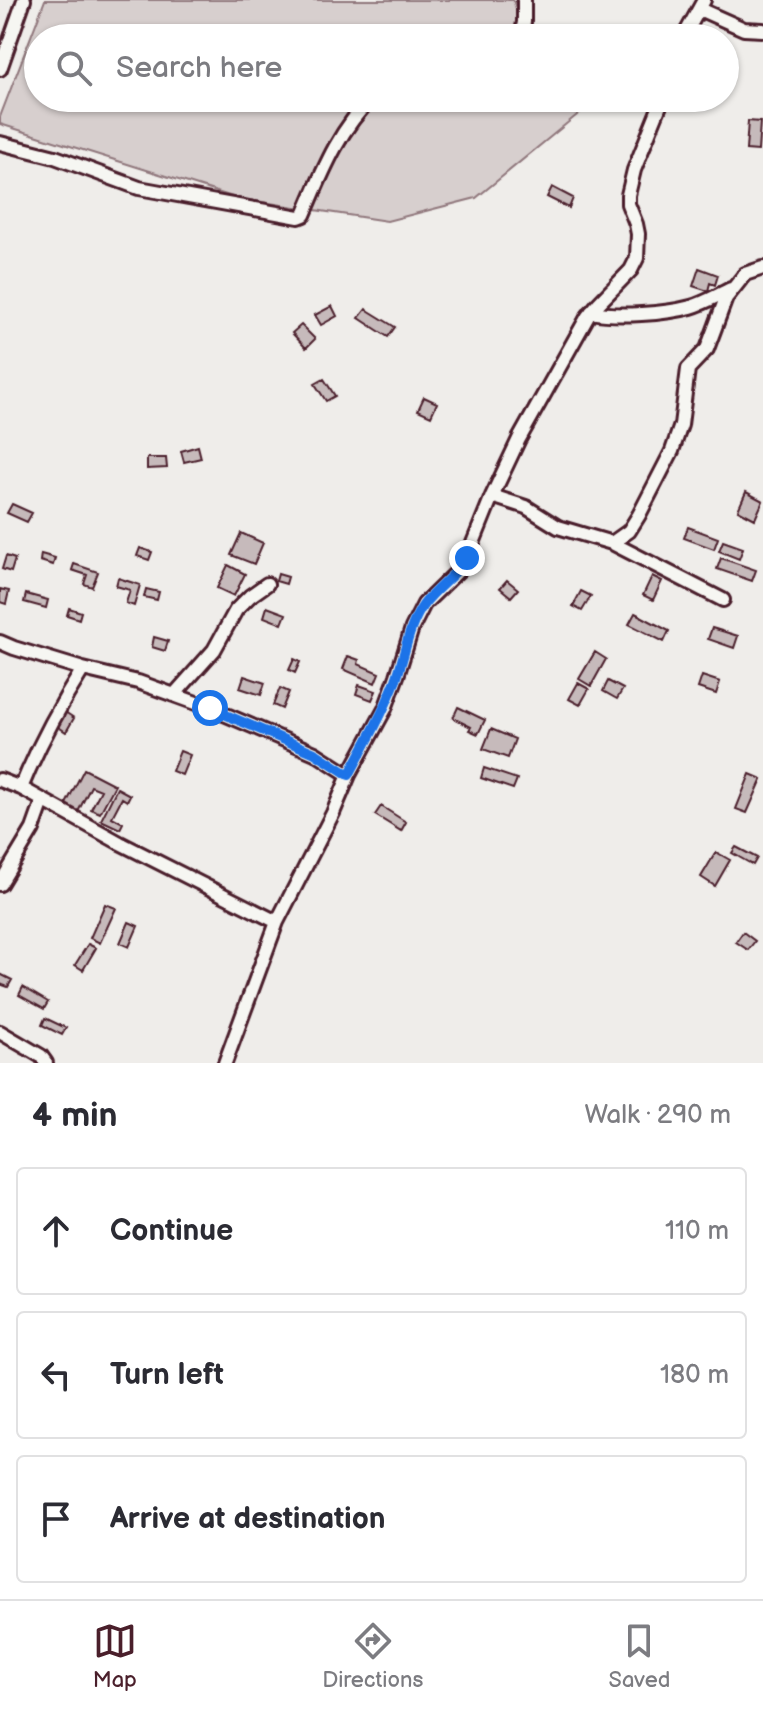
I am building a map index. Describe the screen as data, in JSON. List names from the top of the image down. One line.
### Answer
{"page":{"search":"Search here","heading":["4 min","Walk · 290 m"],"list":[["Continue","110 m"],["Turn left","180 m"],"Arrive at destination"],"nav":["Map","Directions","Saved"]}}
